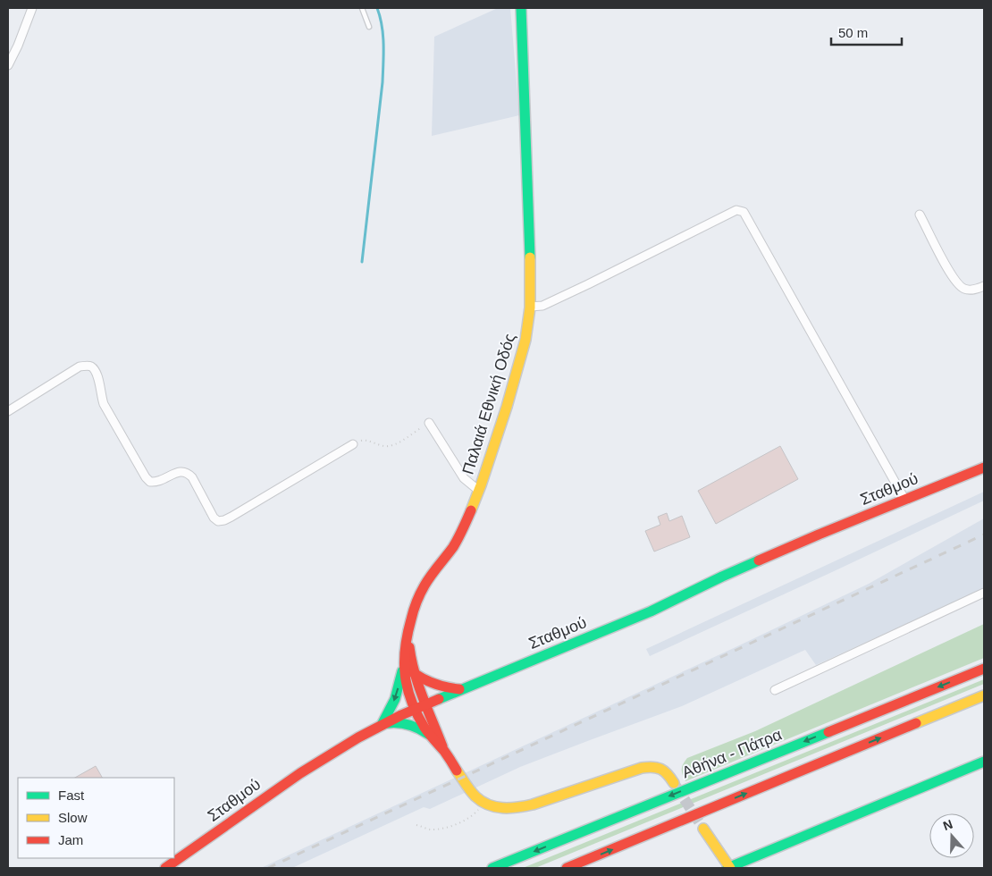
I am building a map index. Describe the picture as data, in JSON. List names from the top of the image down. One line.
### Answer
{"streets":{"main road":["Παλαιά Εθνική Οδός","Σταθμού","Αθήνα - Πάτρα"]},"crossings":[["Παλαιά Εθνική Οδός","Σταθμού"]],"legend":["Fast","Slow","Jam"],"scale_bar":"50 m","north":"top"}
